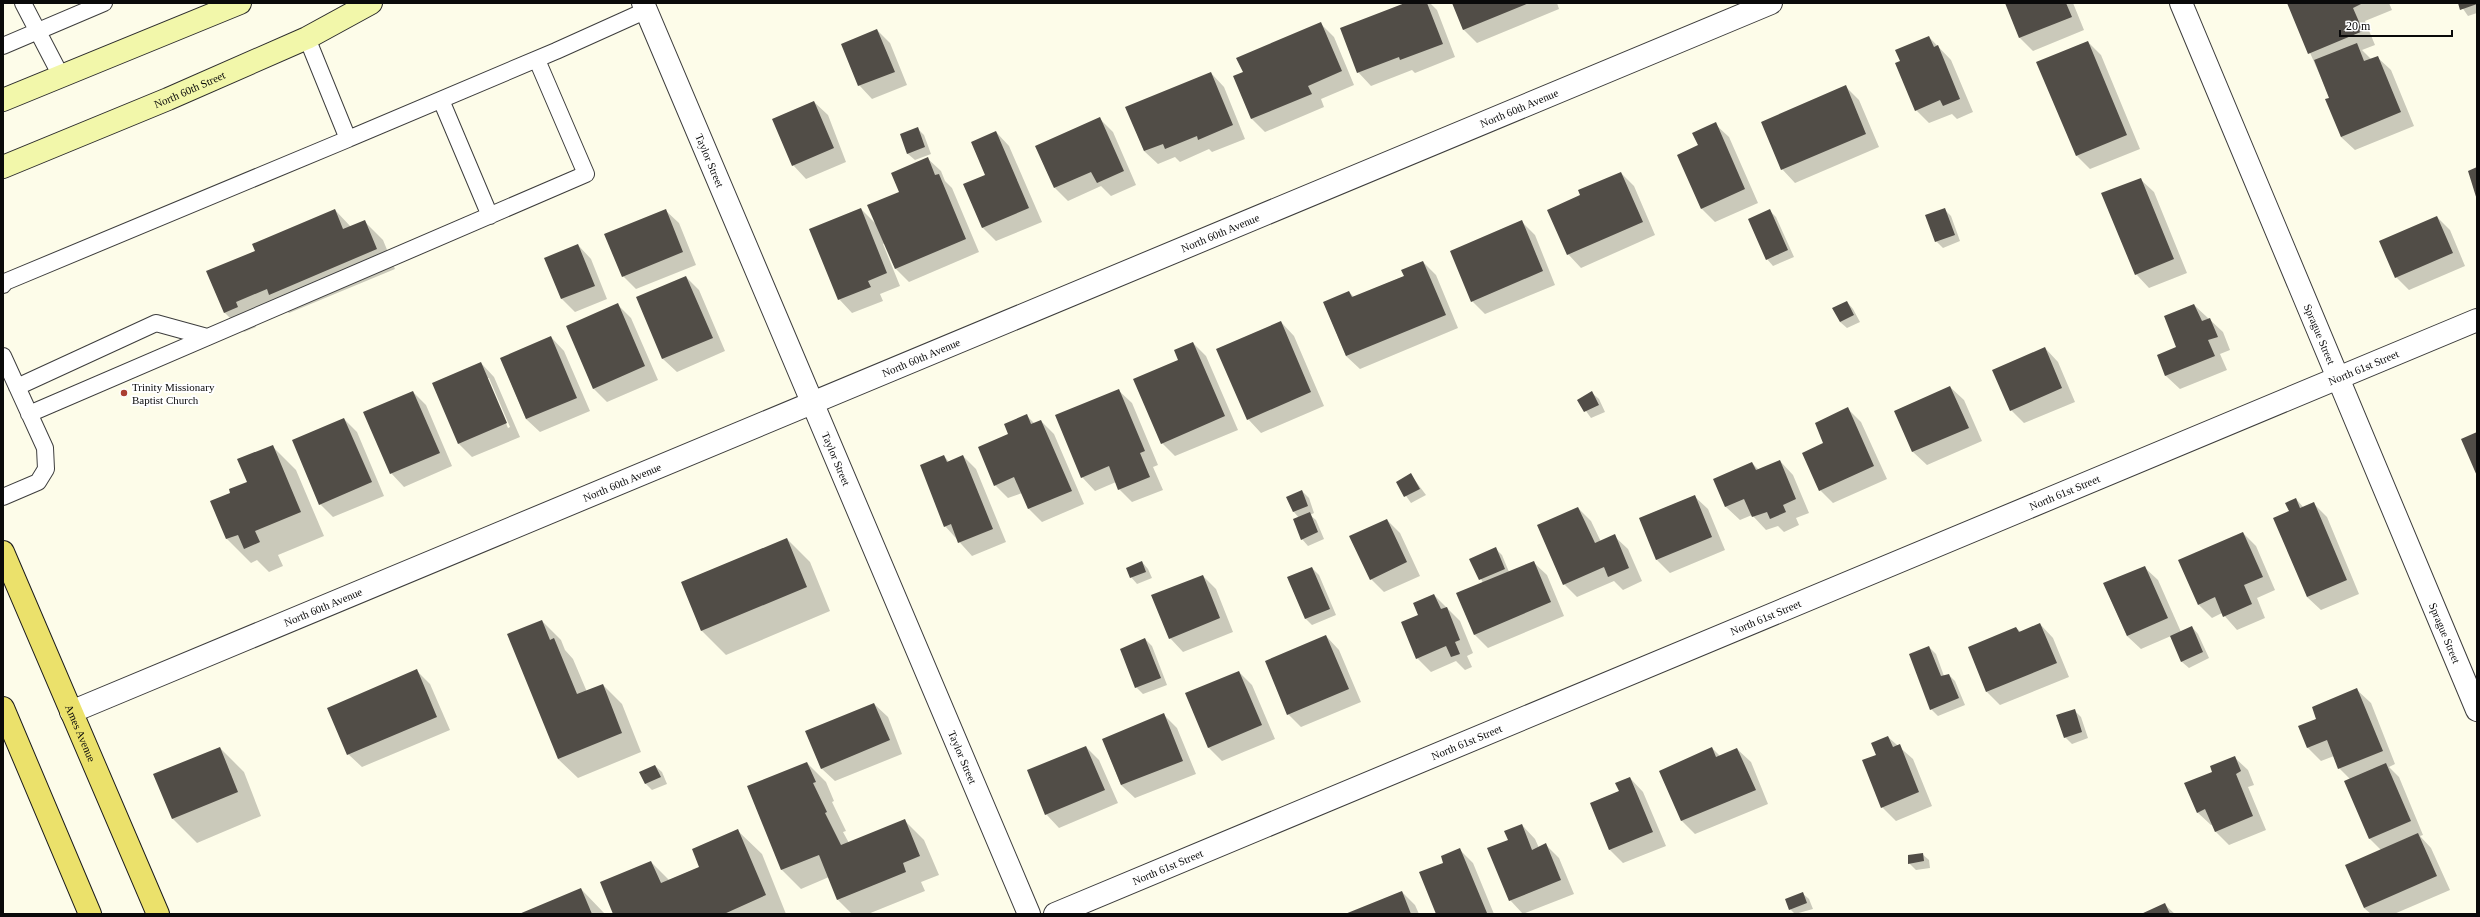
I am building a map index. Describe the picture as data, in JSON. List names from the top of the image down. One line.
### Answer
{"streets":{"main road":["North 60th Street","Ames Avenue"],"street":["North 60th Avenue","Taylor Street","Sprague Street","North 61st Street"]},"crossings":[["North 60th Avenue","Taylor Street"],["North 60th Avenue","Ames Avenue"],["Sprague Street","North 61st Street"]],"places":["Trinity Missionary Baptist Church"],"scale_bar":"20 m"}
